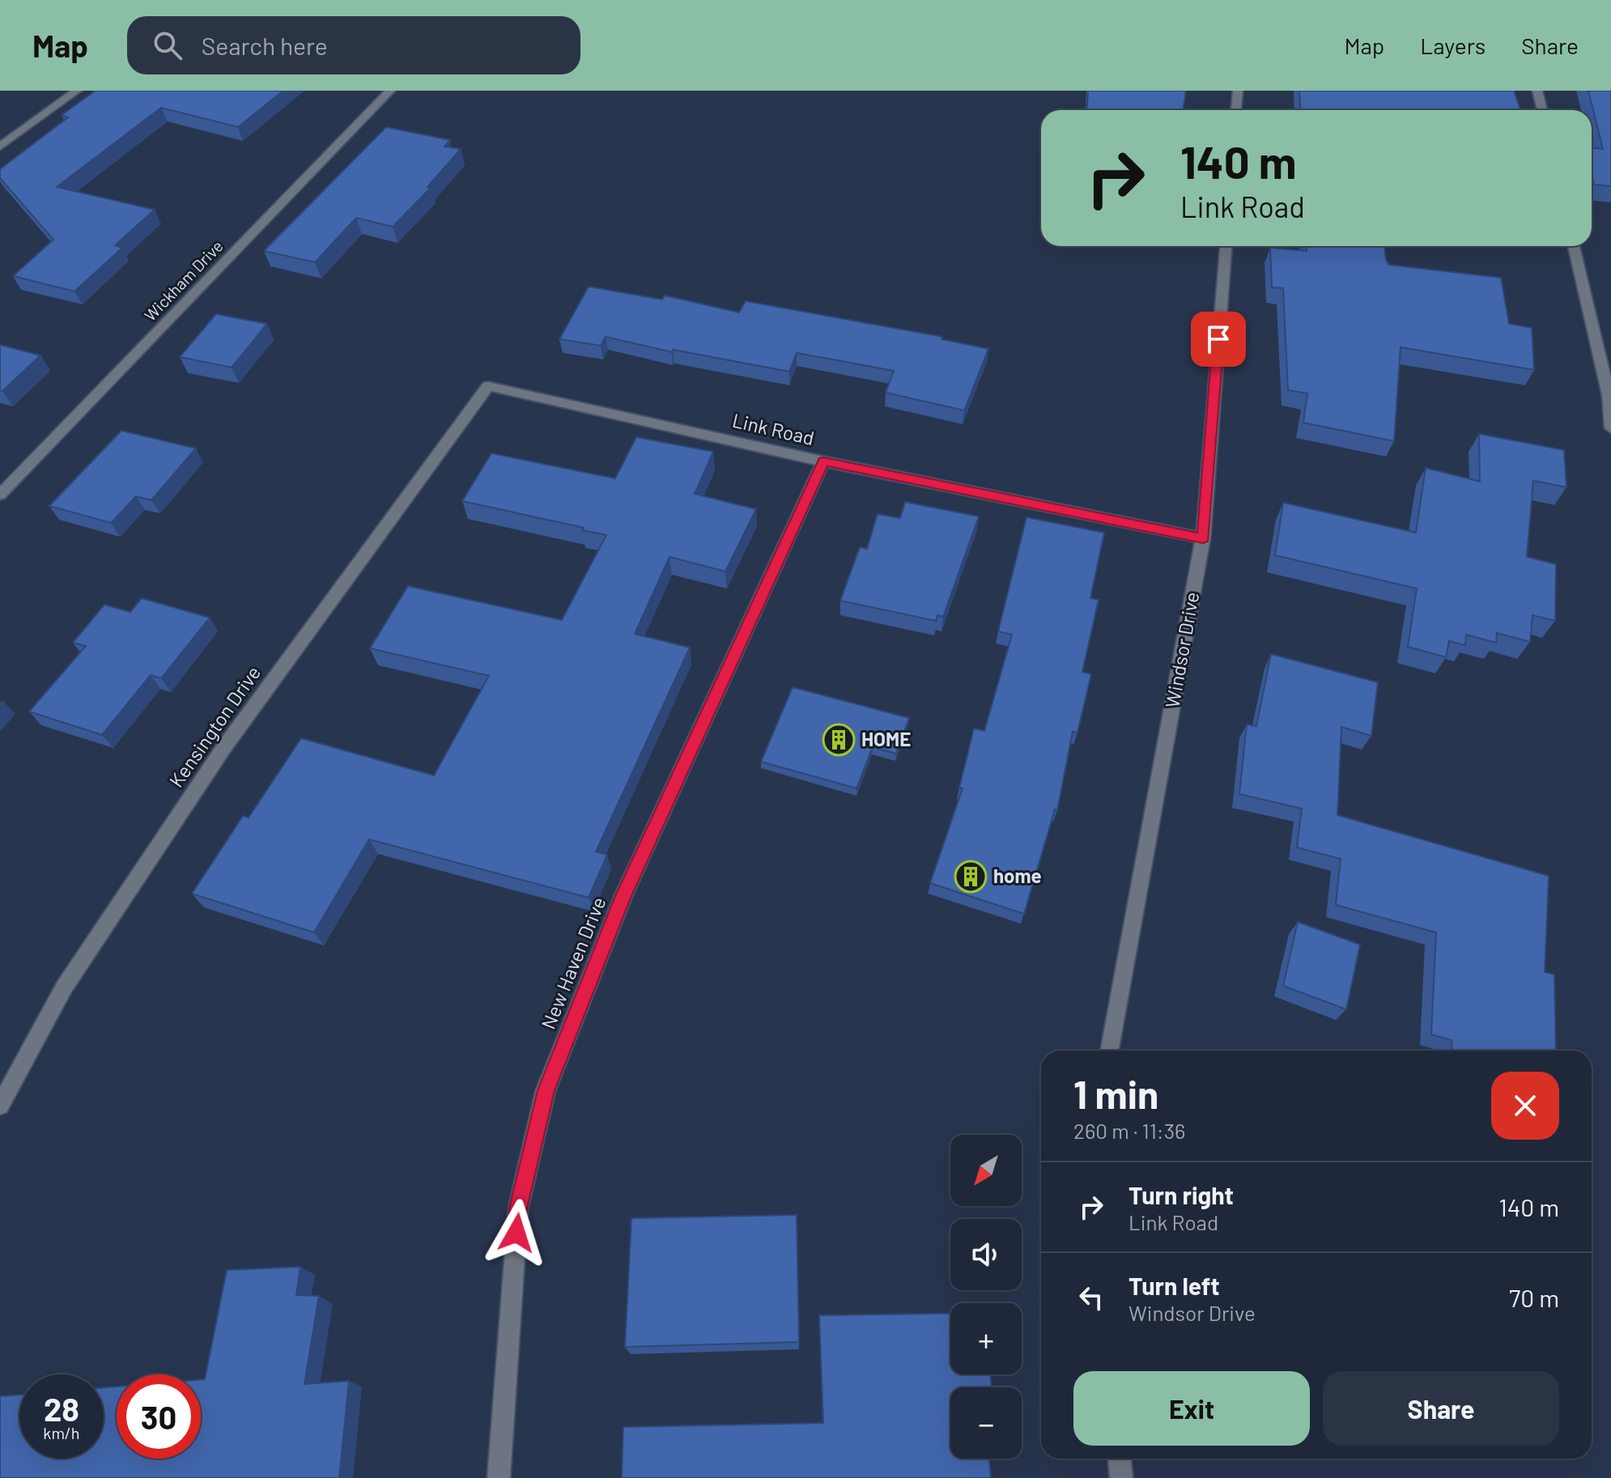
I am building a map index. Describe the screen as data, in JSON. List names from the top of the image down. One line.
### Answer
{"streets":{"street":["Wickham Drive","Link Road","Windsor Drive","Kensington Drive","New Haven Drive"]},"crossings":[["Link Road","Windsor Drive"],["Link Road","Kensington Drive"],["Link Road","New Haven Drive"]],"places":{"building":["HOME","home"]},"north":"bottom left","page":{"header":"Map","search":"Search here","nav":["Map","Layers","Share"],"turn":["140 m","Link Road"],"heading":["1 min","260 m · 11:36"],"map_buttons":["+","−"],"list":[{"name":"Turn right","note":"Link Road","value":"140 m"},{"name":"Turn left","note":"Windsor Drive","value":"70 m"}],"buttons":["Exit","Share"],"speed":"28 km/h","limit":"30"}}
